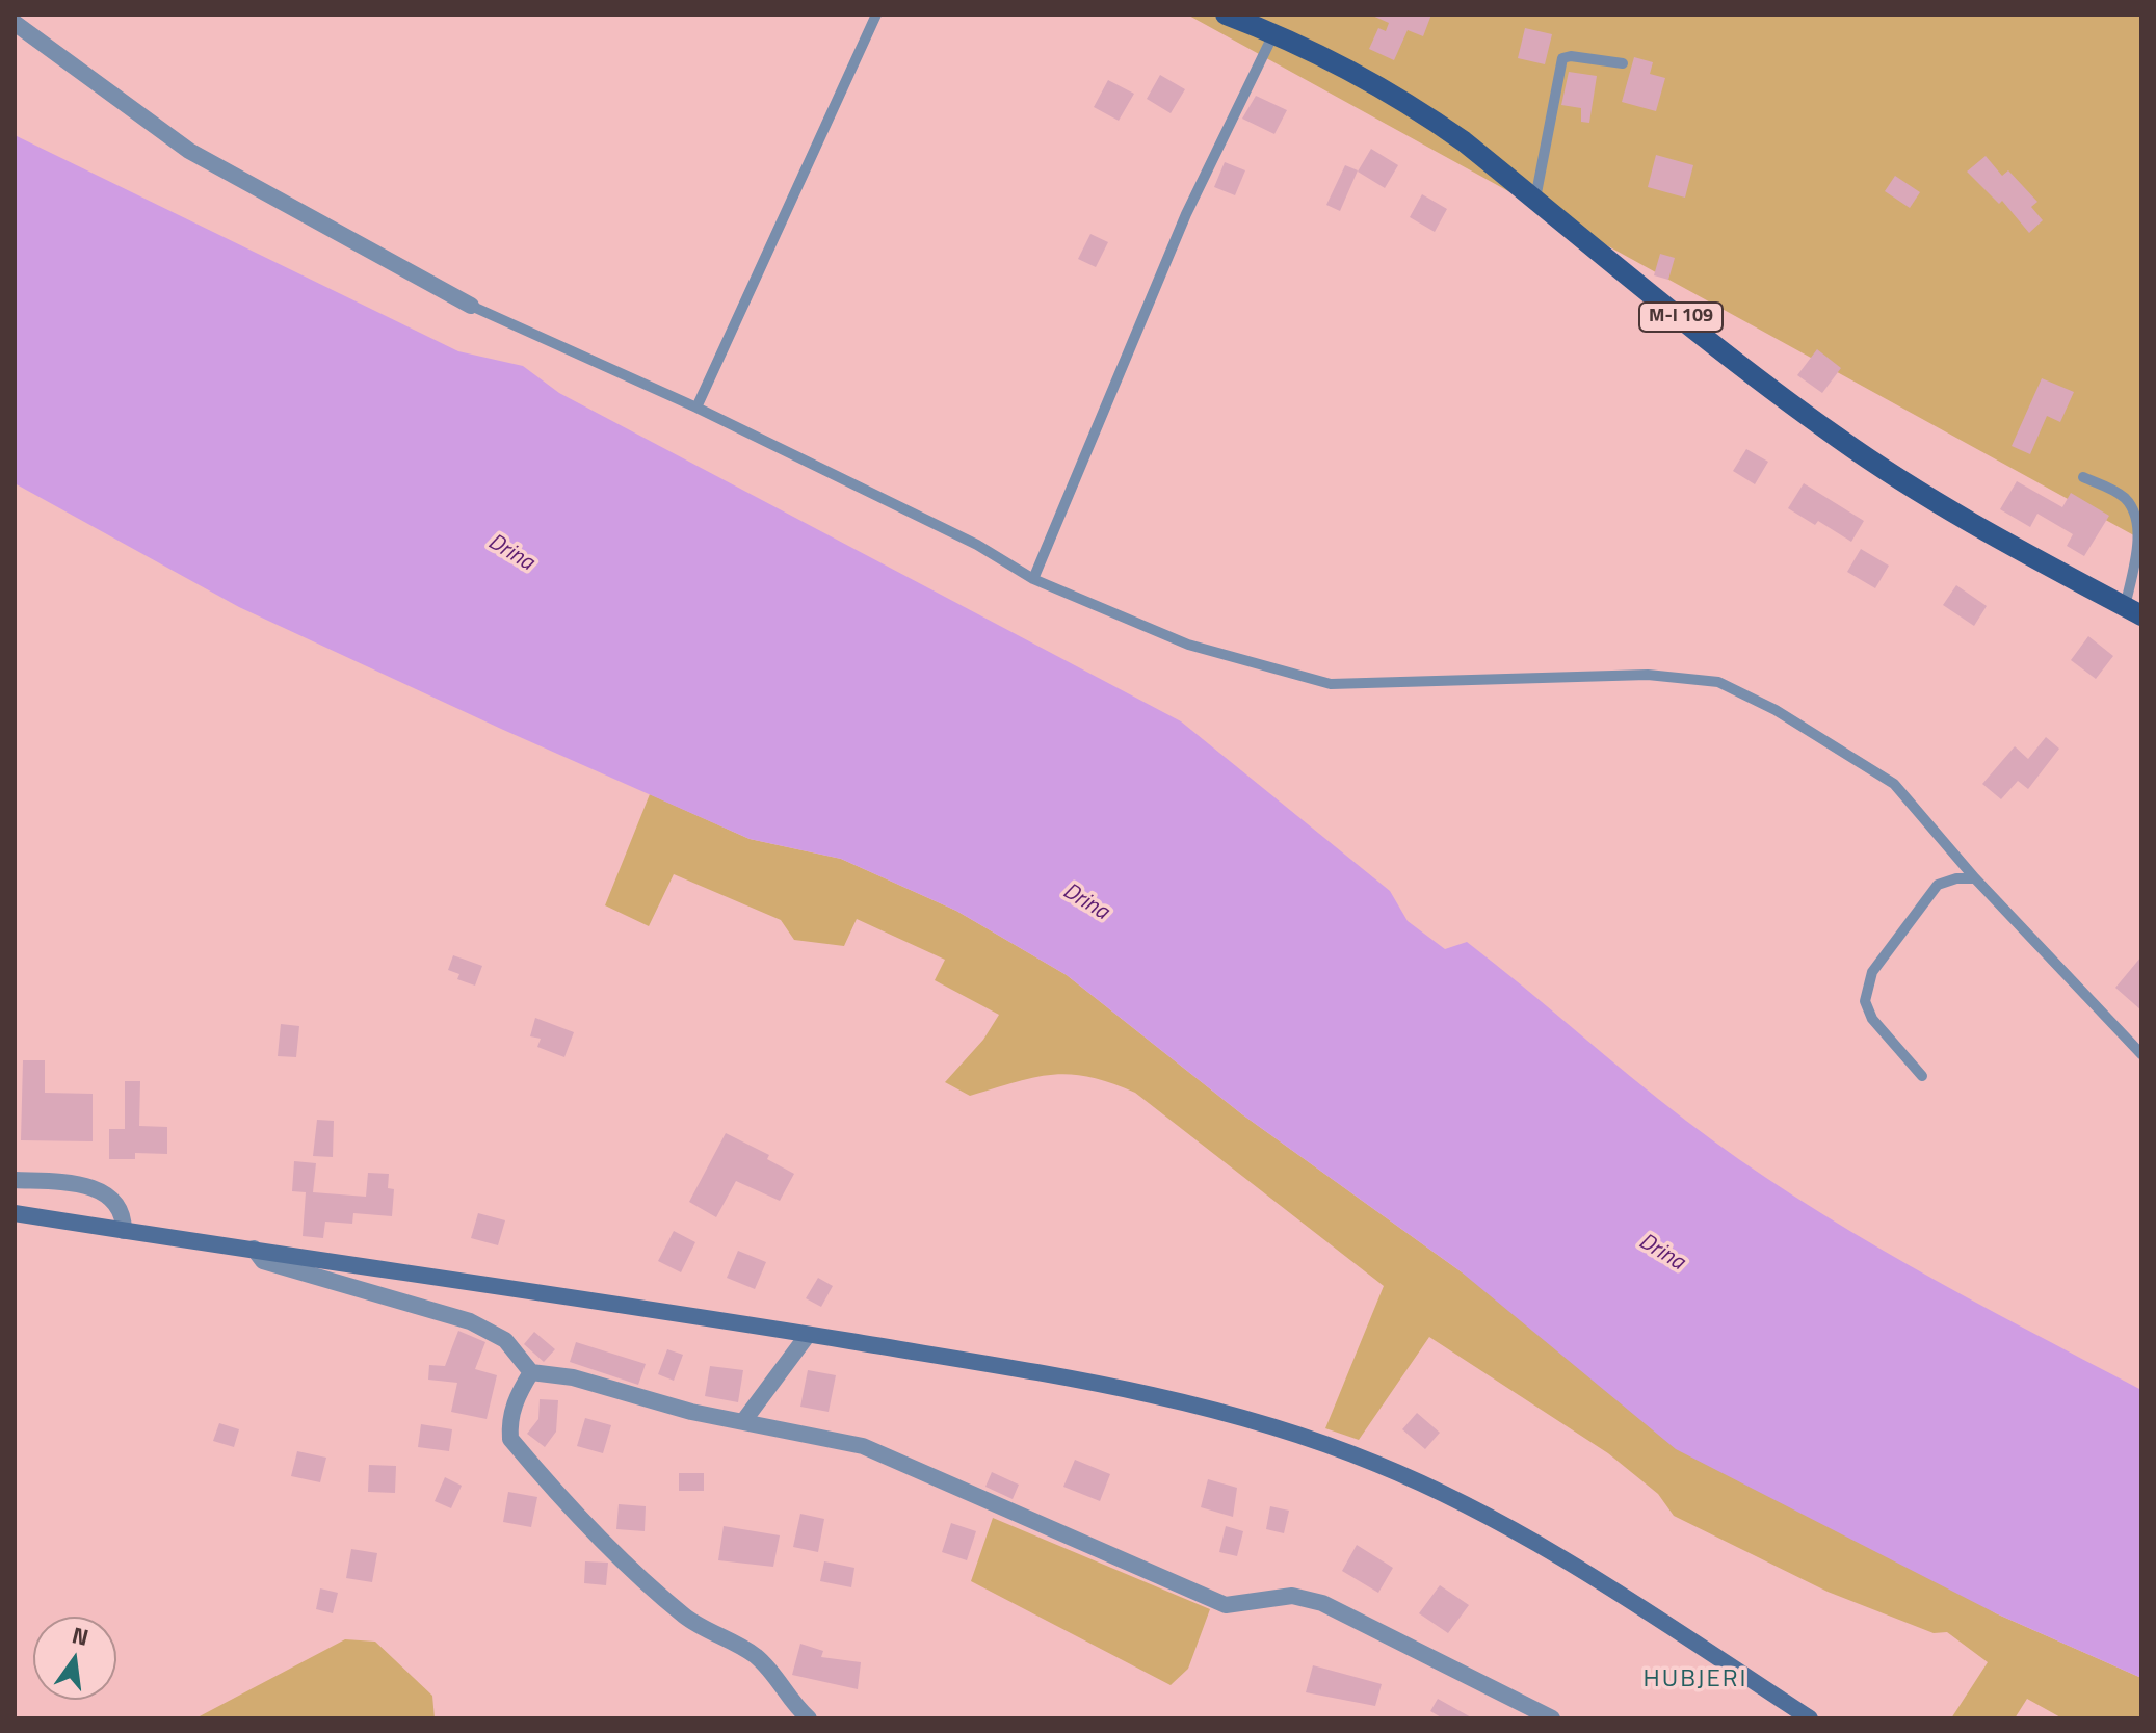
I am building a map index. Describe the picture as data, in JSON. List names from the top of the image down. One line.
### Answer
{"streets":{"main road":["M-I 109"]},"districts":["HUBJERI"],"water":["Drina"],"north":"top"}
